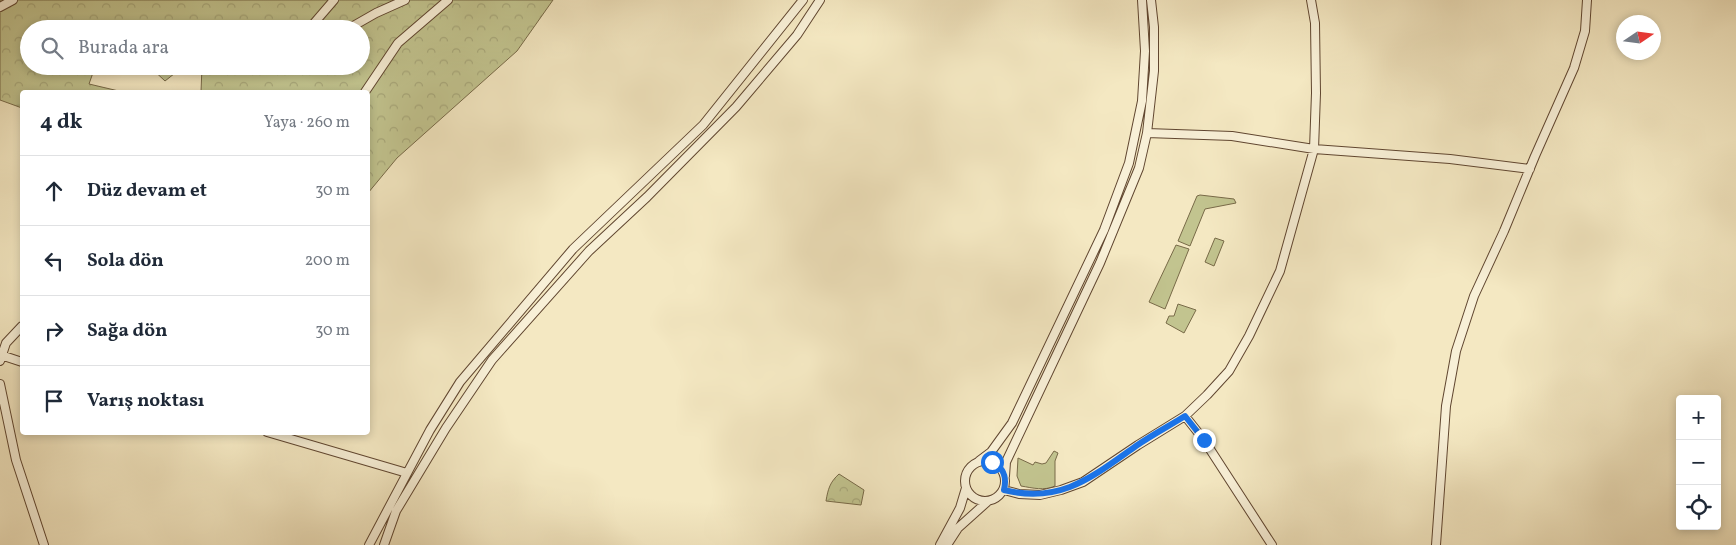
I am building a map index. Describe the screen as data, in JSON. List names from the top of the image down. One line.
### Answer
{"north":"right","page":{"search":"Burada ara","heading":["4 dk","Yaya · 260 m"],"list":[["Düz devam et","30 m"],["Sola dön","200 m"],["Sağa dön","30 m"],"Varış noktası"],"map_buttons":["+","−"]}}
